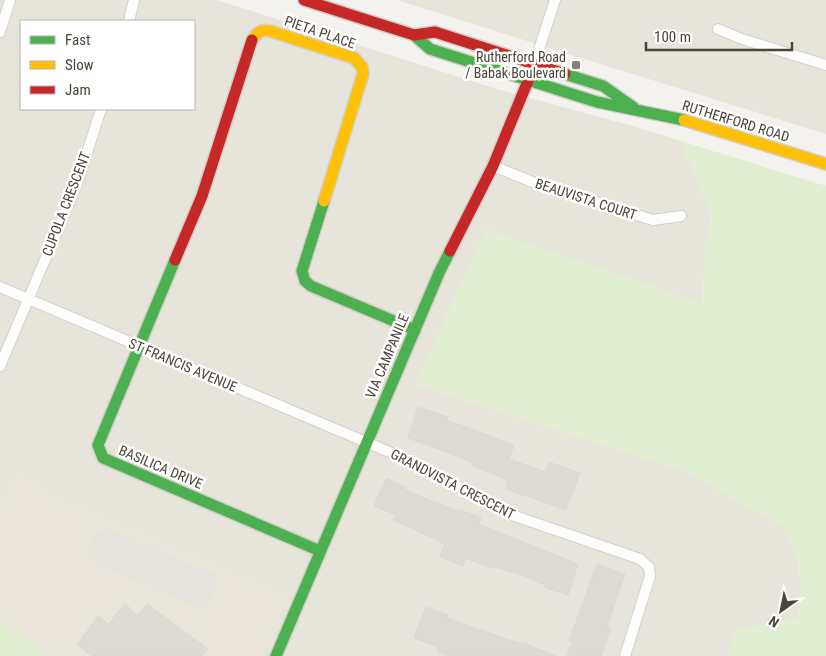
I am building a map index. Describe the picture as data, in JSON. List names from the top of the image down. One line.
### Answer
{"streets":{"street":["PIETA PLACE","RUTHERFORD ROAD","BEAUVISTA COURT","CUPOLA CRESCENT","VIA CAMPANILE","ST FRANCIS AVENUE","BASILICA DRIVE","GRANDVISTA CRESCENT"]},"crossings":[["PIETA PLACE","VIA CAMPANILE"],["PIETA PLACE","ST FRANCIS AVENUE"],["PIETA PLACE","BASILICA DRIVE"],["RUTHERFORD ROAD","VIA CAMPANILE"],["BEAUVISTA COURT","VIA CAMPANILE"],["CUPOLA CRESCENT","ST FRANCIS AVENUE"],["VIA CAMPANILE","ST FRANCIS AVENUE"],["VIA CAMPANILE","BASILICA DRIVE"],["VIA CAMPANILE","GRANDVISTA CRESCENT"],["ST FRANCIS AVENUE","BASILICA DRIVE"],["ST FRANCIS AVENUE","GRANDVISTA CRESCENT"]],"places":{"transit":["Rutherford Road / Babak Boulevard"]},"legend":["Fast","Slow","Jam"],"scale_bar":"100 m","north":"bottom left"}
